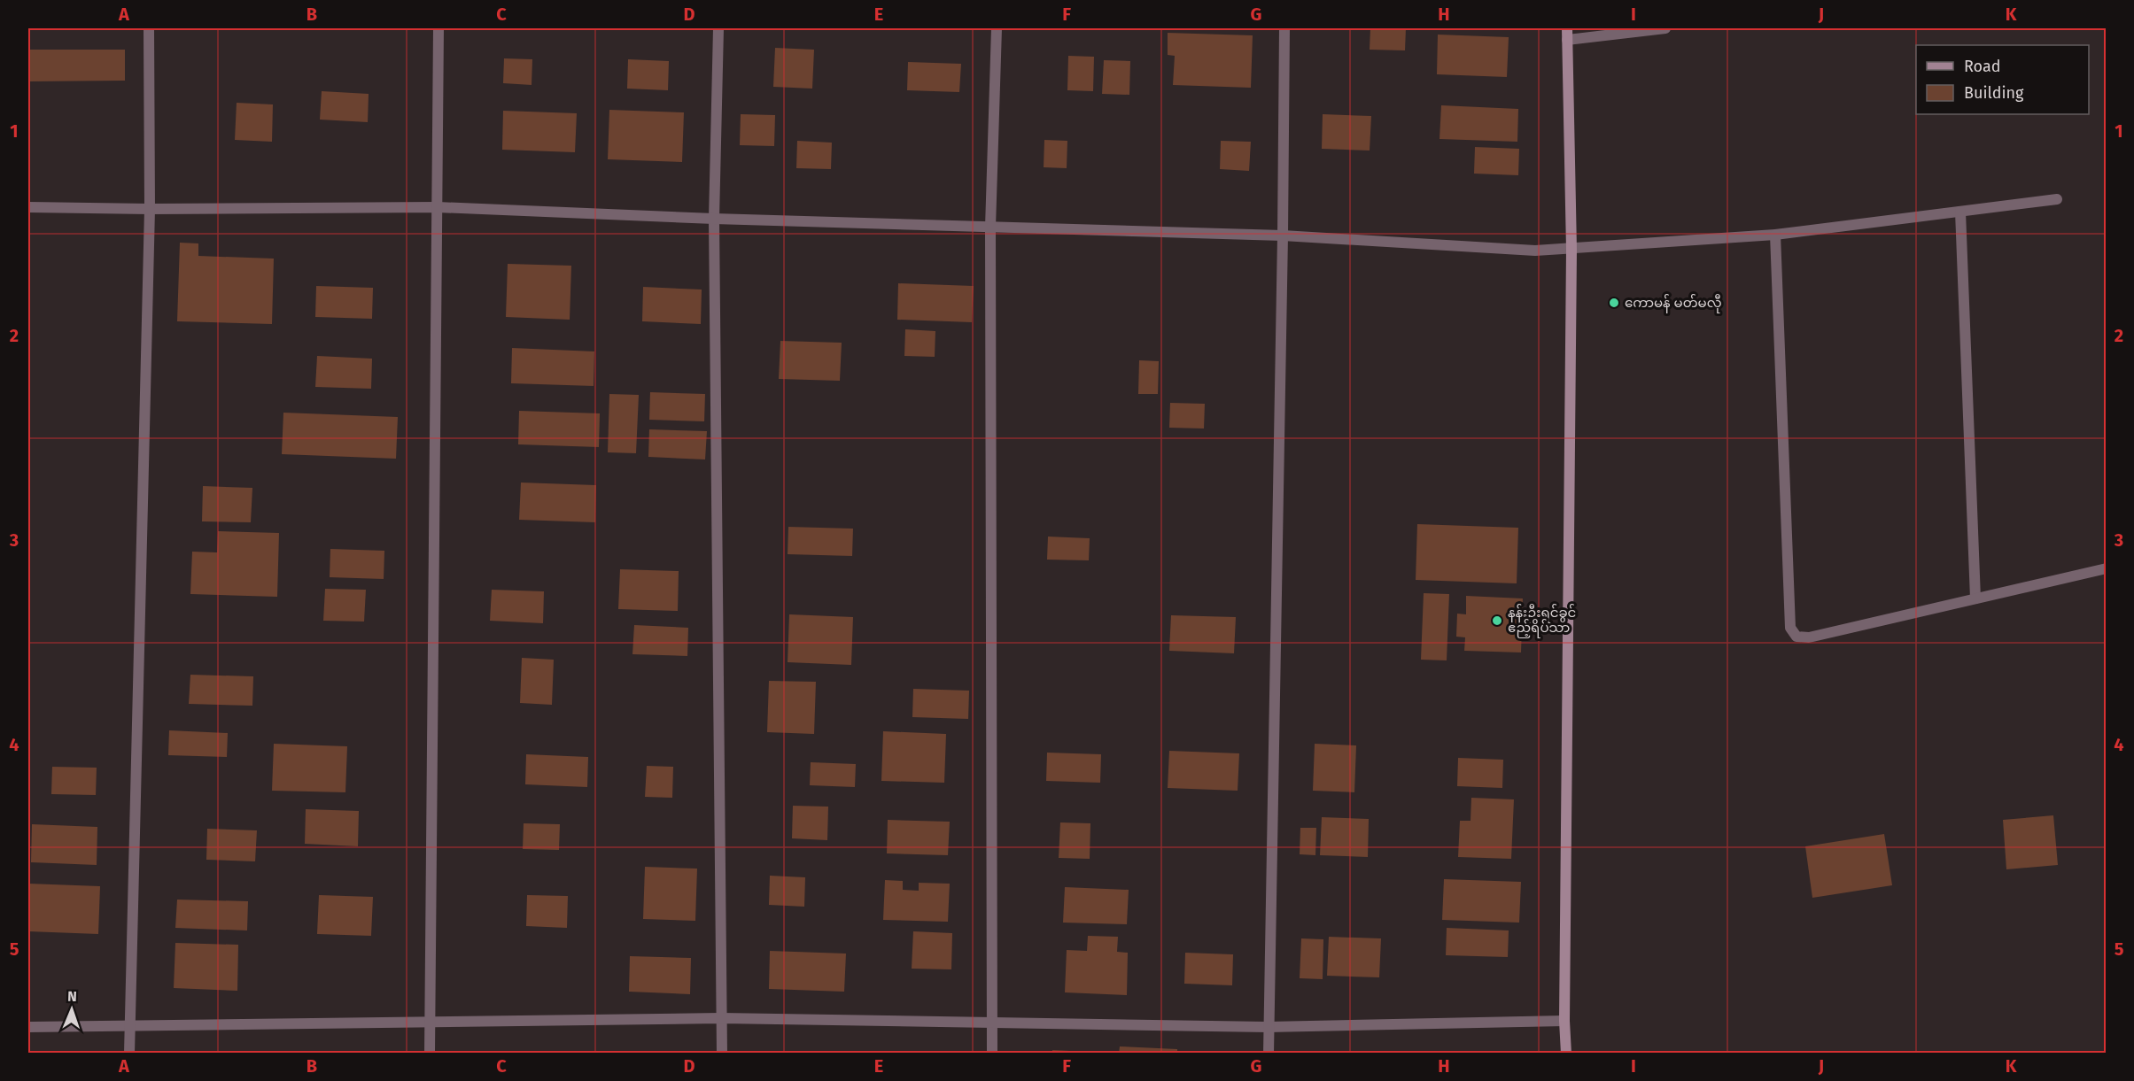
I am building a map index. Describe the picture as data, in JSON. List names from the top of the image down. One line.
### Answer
{"places":["ကောမန် မတ်မလီု","နန်းဦးရင်ခွင် ဧည့်ရိပ်သာ"],"legend":["Road","Building"],"north":"top","grid":{"columns":["A","B","C","D","E","F","G","H","I","J","K"],"rows":["1","2","3","4","5"]}}
